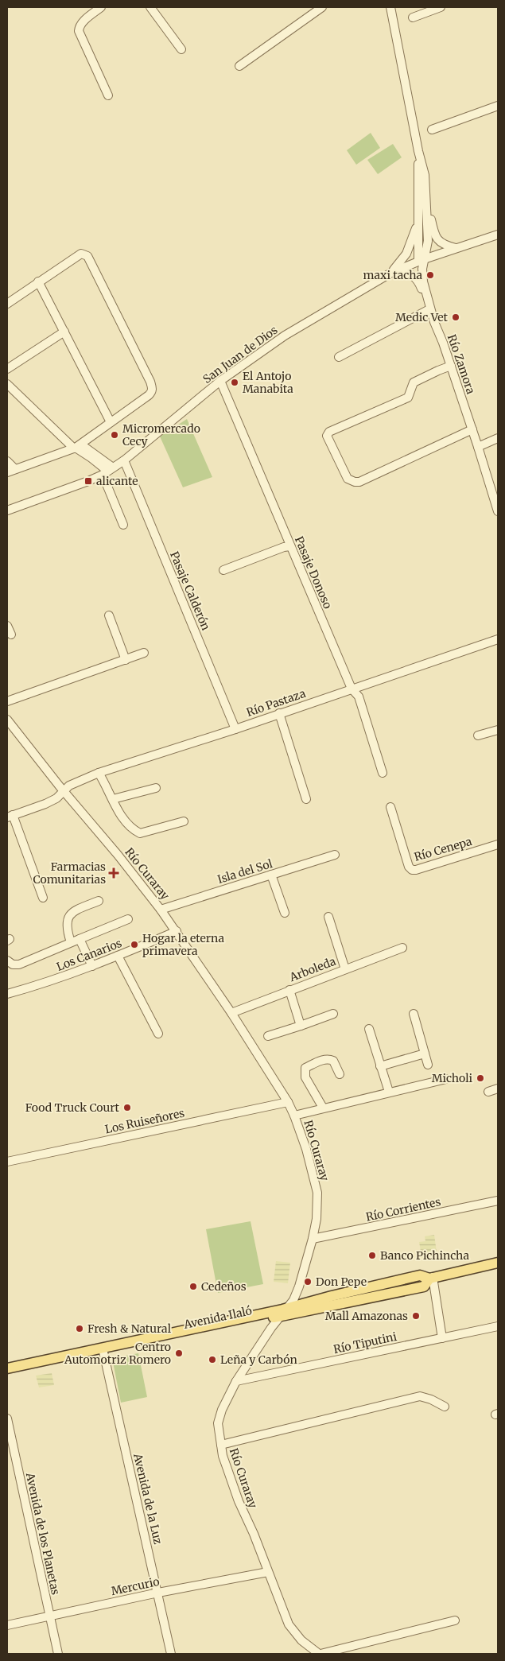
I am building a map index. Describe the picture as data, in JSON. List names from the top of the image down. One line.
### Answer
{"streets":{"main road":["Avenida Ilaló"],"street":["San Juan de Dios","Río Zamora","Pasaje Donoso","Pasaje Calderón","Río Pastaza","Río Cenepa","Isla del Sol","Río Curaray","Los Canarios","Arboleda","Los Ruiseñores","Río Corrientes","Río Tiputini","Avenida de la Luz","Avenida de los Planetas","Mercurio"]},"crossings":[["San Juan de Dios","Río Zamora"],["San Juan de Dios","Pasaje Donoso"],["San Juan de Dios","Pasaje Calderón"],["Pasaje Donoso","Río Pastaza"],["Pasaje Calderón","Río Pastaza"],["Río Pastaza","Río Curaray"],["Isla del Sol","Río Curaray"],["Río Curaray","Los Canarios"],["Río Curaray","Arboleda"],["Río Curaray","Los Ruiseñores"],["Río Curaray","Río Corrientes"],["Río Curaray","Avenida Ilaló"],["Río Curaray","Río Tiputini"],["Río Curaray","Mercurio"],["Avenida Ilaló","Avenida de la Luz"],["Avenida de la Luz","Mercurio"],["Avenida de los Planetas","Mercurio"]],"places":{"other":["maxi tacha","Medic Vet","El Antojo Manabita","Micromercado Cecy","Hogar la eterna primavera","Micholi","Food Truck Court","Banco Pichincha","Don Pepe","Cedeños","Mall Amazonas","Fresh & Natural","Centro Automotriz Romero","Leña y Carbón"],"transit":["alicante"],"health":["Farmacias Comunitarias"]}}
